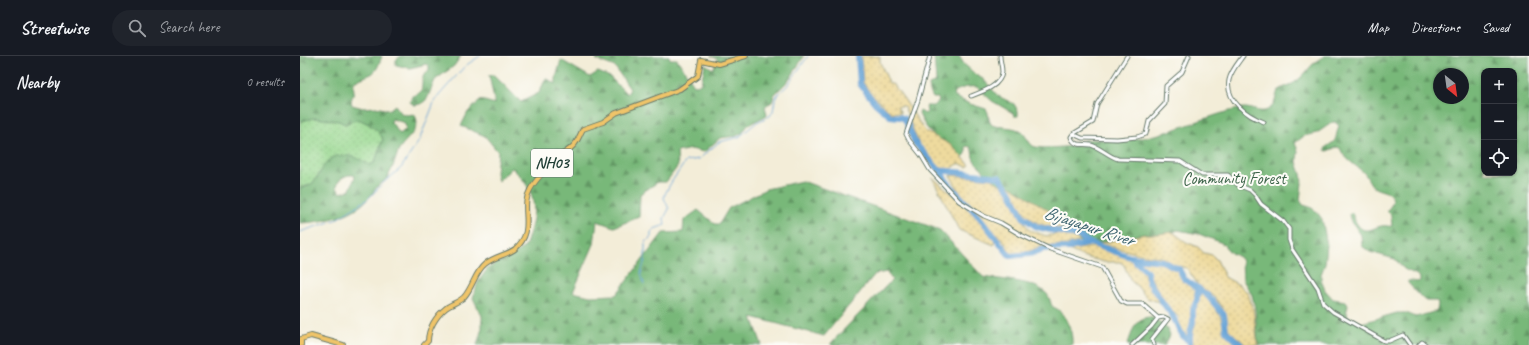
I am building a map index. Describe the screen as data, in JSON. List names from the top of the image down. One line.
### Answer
{"streets":{"main road":["NH03"]},"water":["Bijayapur River"],"parks":["Community Forest"],"north":"bottom right","page":{"header":"Streetwise","search":"Search here","nav":["Map","Directions","Saved"],"heading":["Nearby","0 results"],"map_buttons":["+","−"]}}
